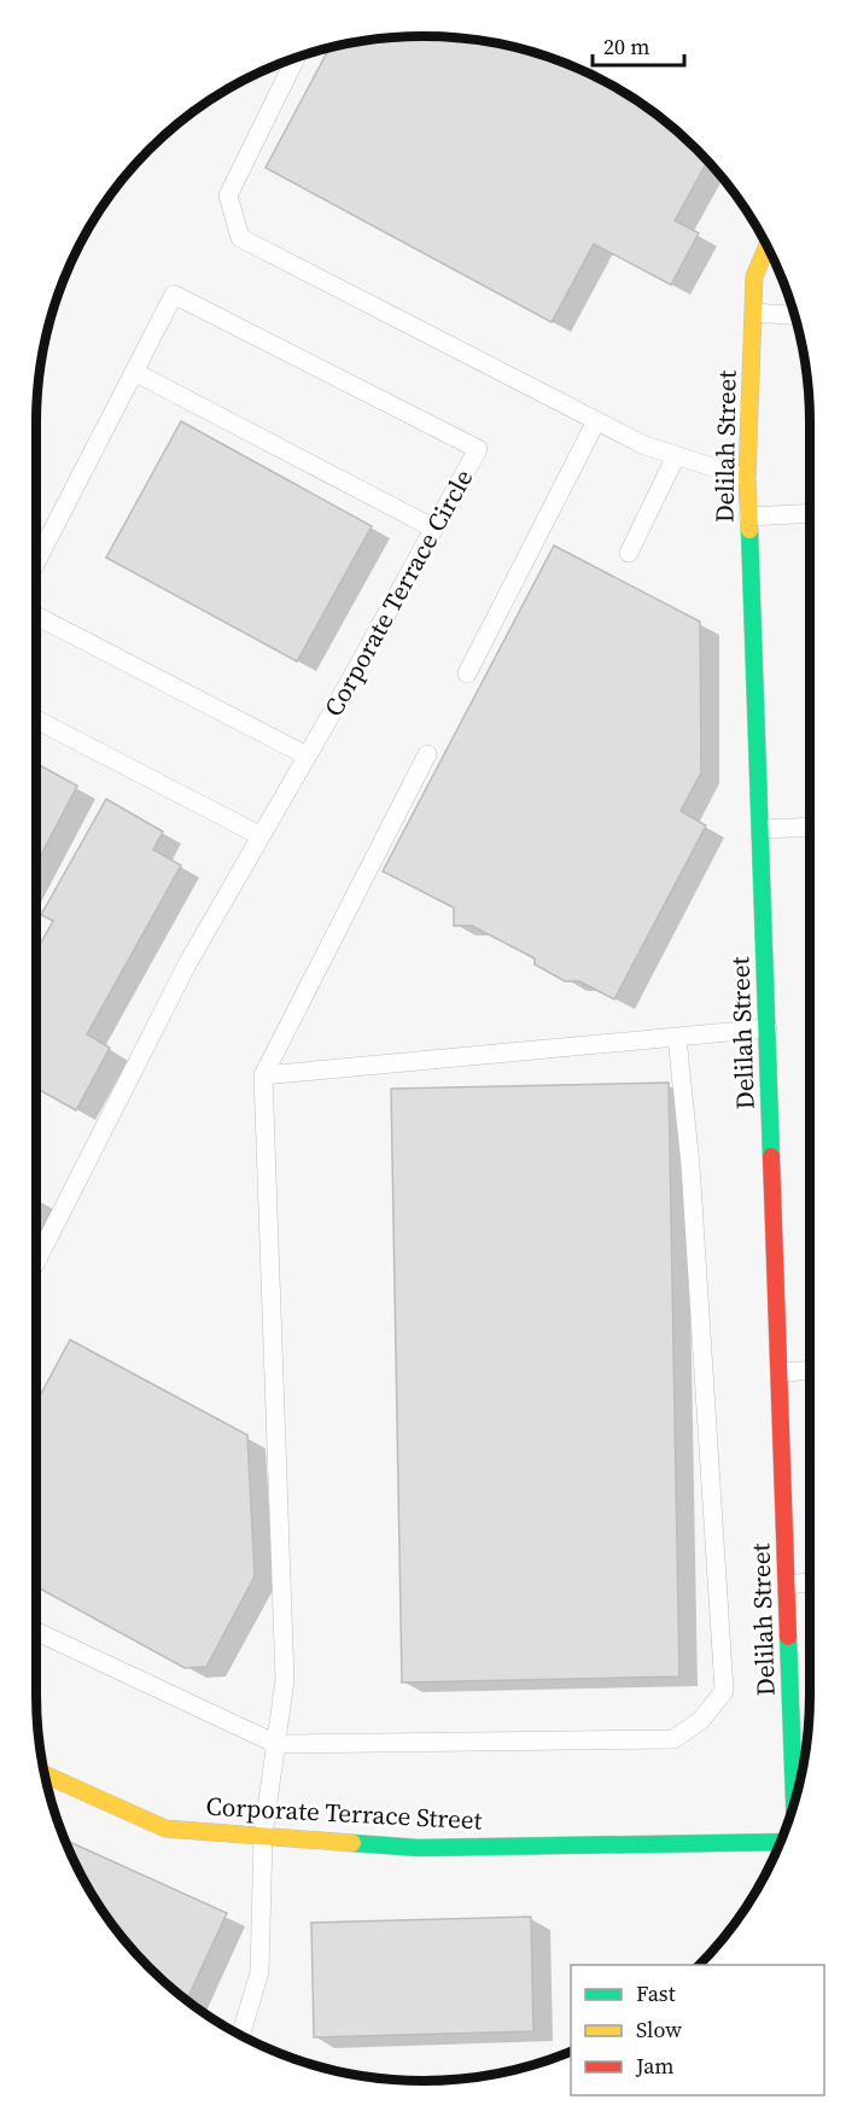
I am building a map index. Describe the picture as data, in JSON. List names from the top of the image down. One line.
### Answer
{"streets":{"street":["Delilah Street","Corporate Terrace Street"],"lane":["Corporate Terrace Circle"]},"legend":["Fast","Slow","Jam"],"scale_bar":"20 m"}
